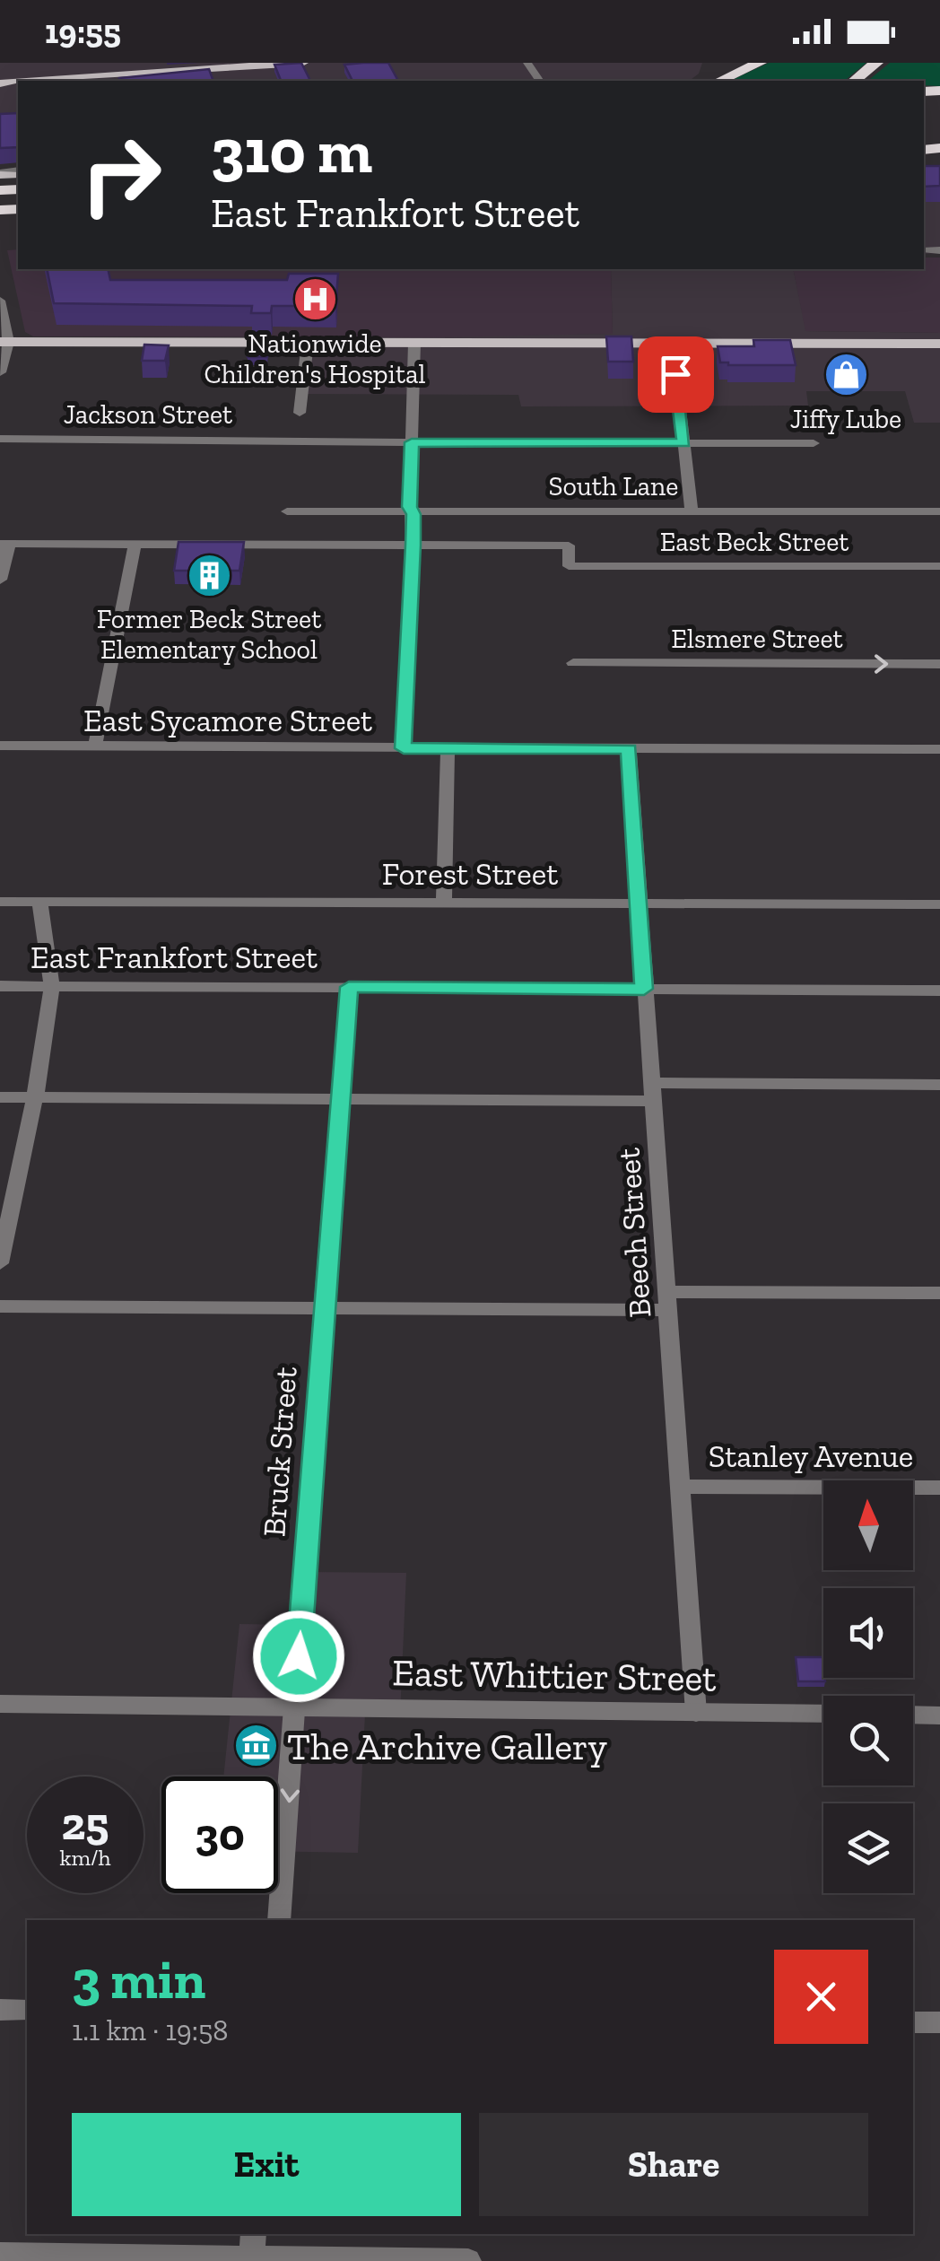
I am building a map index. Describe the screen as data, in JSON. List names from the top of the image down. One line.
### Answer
{"streets":{"street":["Jackson Street","South Lane","East Beck Street","Elsmere Street","East Sycamore Street","Forest Street","East Frankfort Street","Beech Street","Bruck Street","Stanley Avenue","East Whittier Street"]},"crossings":[["East Sycamore Street","Beech Street"],["Forest Street","Beech Street"],["East Frankfort Street","Beech Street"],["East Frankfort Street","Bruck Street"],["Beech Street","Stanley Avenue"],["Beech Street","East Whittier Street"],["Bruck Street","East Whittier Street"]],"one_way":["Elsmere Street"],"places":{"hospital":["Nationwide Children's Hospital"],"shop":["Jiffy Lube"],"building":["Former Beck Street Elementary School"],"museum":["The Archive Gallery"]},"north":"top","page":{"status":"19:55","turn":["310 m","East Frankfort Street"],"speed":"25 km/h","limit":"30","heading":["3 min","1.1 km · 19:58"],"buttons":["Exit","Share"]}}
